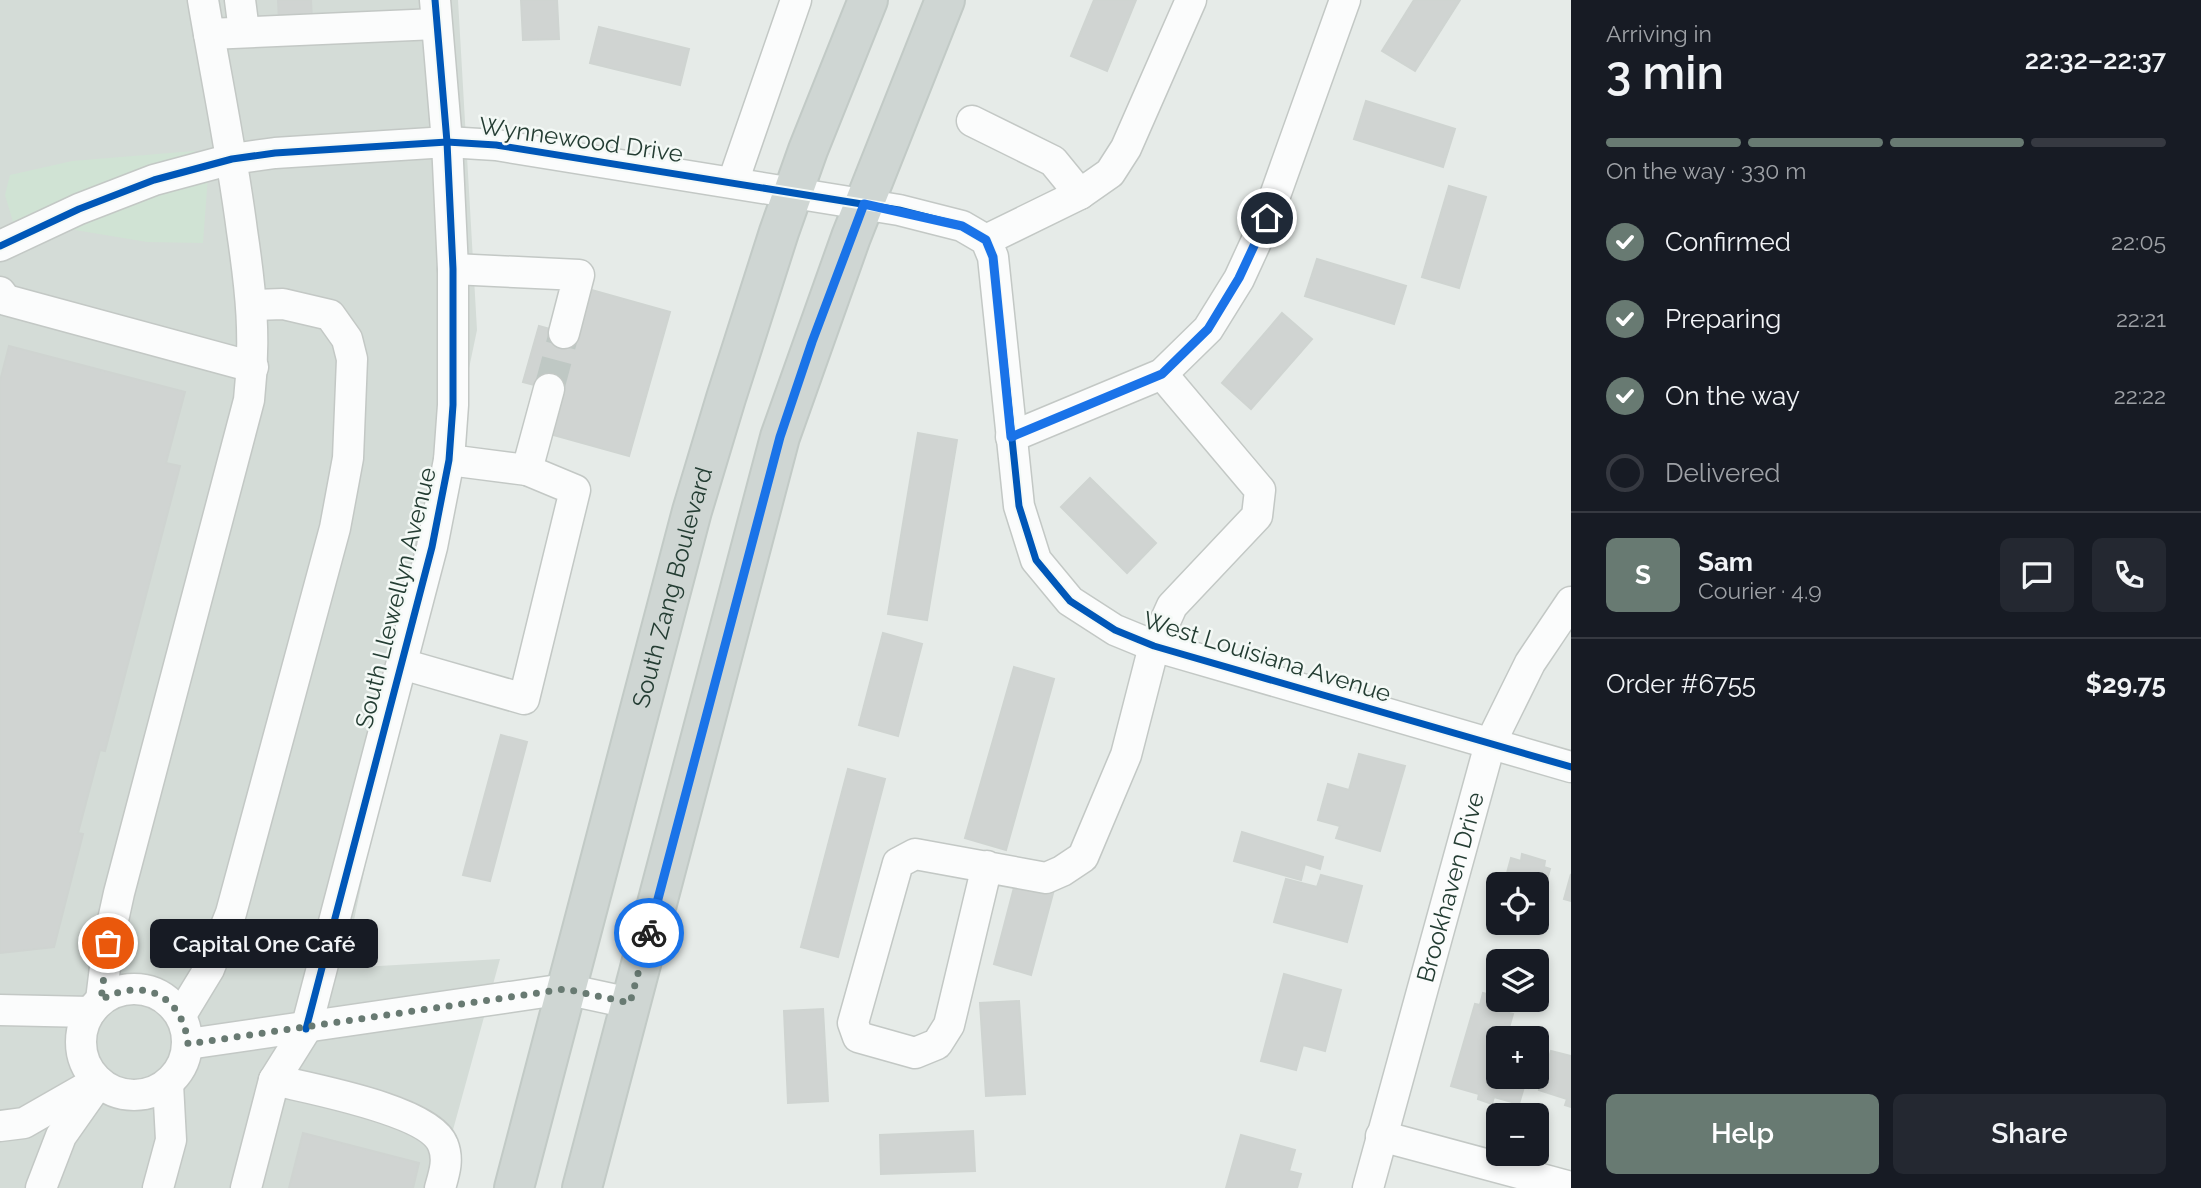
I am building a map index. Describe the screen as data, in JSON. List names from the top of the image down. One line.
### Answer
{"streets":{"main road":["South Zang Boulevard"],"street":["Wynnewood Drive","South Llewellyn Avenue","West Louisiana Avenue","Brookhaven Drive"]},"crossings":[["Wynnewood Drive","South Zang Boulevard"],["Wynnewood Drive","South Llewellyn Avenue"],["West Louisiana Avenue","Brookhaven Drive"]],"places":["Capital One Café"],"page":{"heading":["3 min","Arriving in","22:32–22:37"],"panel":["Sam","Courier · 4.9","Order #6755","$29.75"],"bar":"On the way · 330 m","list":[["Confirmed","22:05"],["Preparing","22:21"],["On the way","22:22"],"Delivered"],"round":"S","map_buttons":["+","−"],"bubble":"Capital One Café","buttons":["Help","Share"]}}
